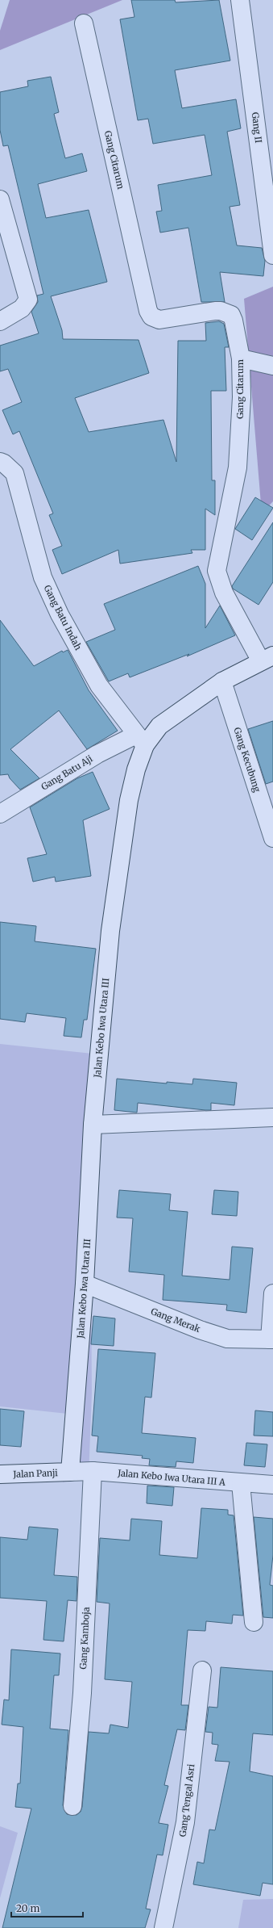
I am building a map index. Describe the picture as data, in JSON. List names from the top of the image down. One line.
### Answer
{"streets":{"street":["Gang II","Gang Citarum","Gang Batu Indah","Gang Kecubung","Gang Batu Aji","Jalan Kebo Iwa Utara III","Gang Merak","Jalan Panji","Jalan Kebo Iwa Utara III A","Gang Kamboja","Gang Tengal Asri"]},"crossings":[["Gang Citarum","Jalan Kebo Iwa Utara III"],["Gang Batu Indah","Gang Batu Aji"],["Gang Batu Indah","Jalan Kebo Iwa Utara III"],["Gang Kecubung","Jalan Kebo Iwa Utara III"],["Gang Batu Aji","Jalan Kebo Iwa Utara III"],["Jalan Kebo Iwa Utara III","Gang Merak"],["Jalan Kebo Iwa Utara III","Jalan Panji"],["Jalan Kebo Iwa Utara III","Jalan Kebo Iwa Utara III A"],["Jalan Panji","Jalan Kebo Iwa Utara III A"],["Jalan Kebo Iwa Utara III A","Gang Kamboja"]],"scale_bar":"20 m"}
